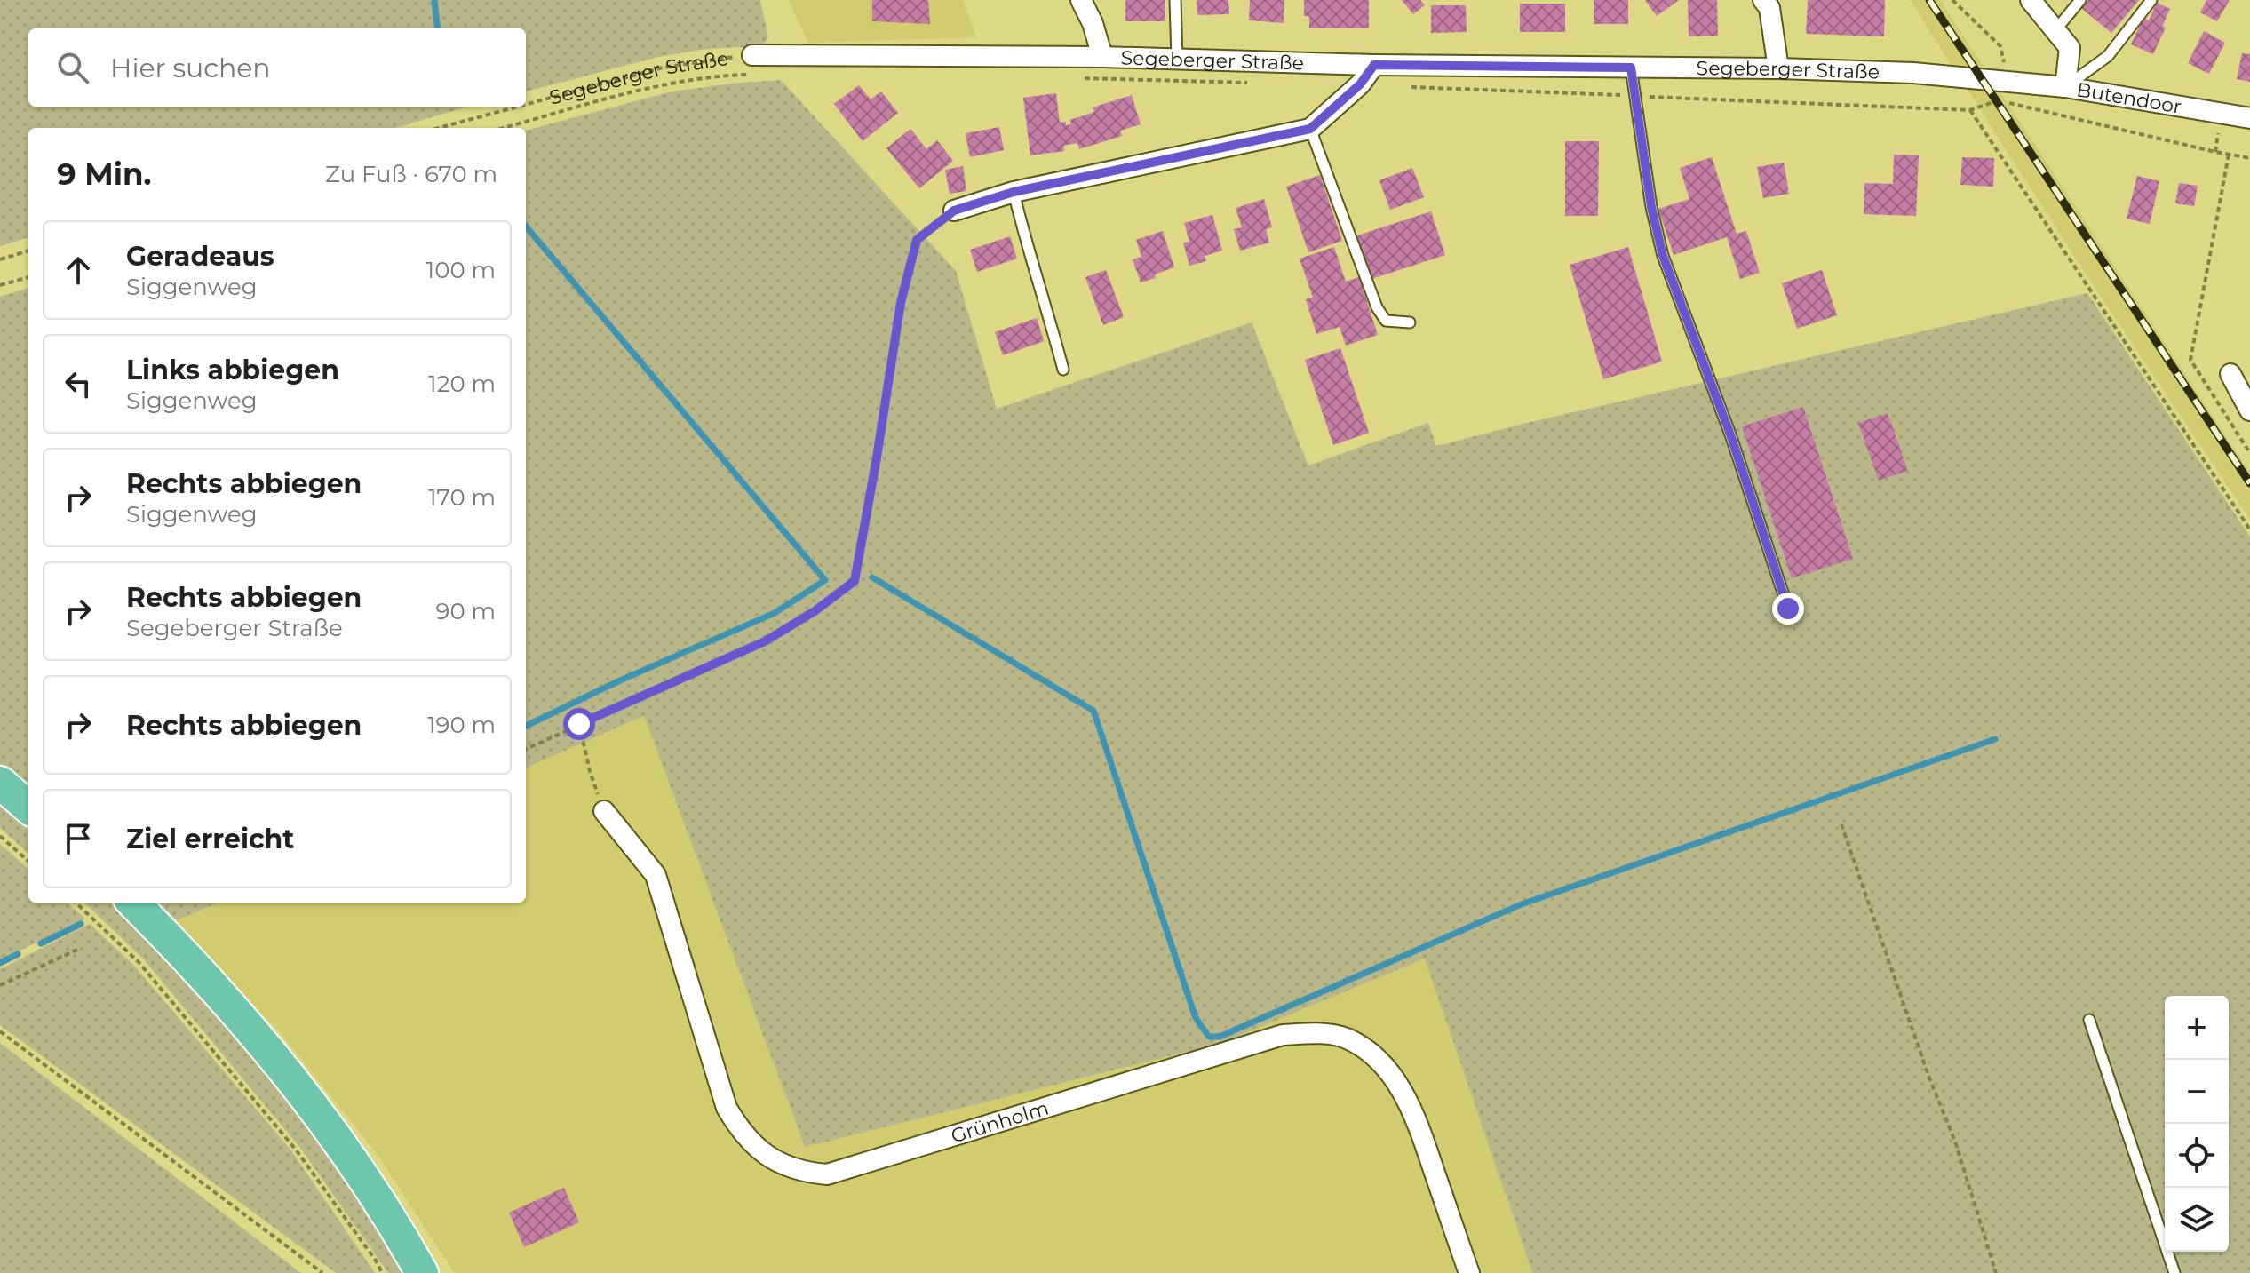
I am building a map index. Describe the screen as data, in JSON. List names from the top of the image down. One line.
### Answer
{"streets":{"street":["Segeberger Straße","Butendoor","Grünholm"]},"crossings":[["Segeberger Straße","Butendoor"]],"page":{"search":"Hier suchen","heading":["9 Min.","Zu Fuß · 670 m"],"list":[["Geradeaus","Siggenweg","100 m"],["Links abbiegen","Siggenweg","120 m"],["Rechts abbiegen","Siggenweg","170 m"],["Rechts abbiegen","Segeberger Straße","90 m"],["Rechts abbiegen","190 m"],"Ziel erreicht"],"map_buttons":["+","−"]}}
